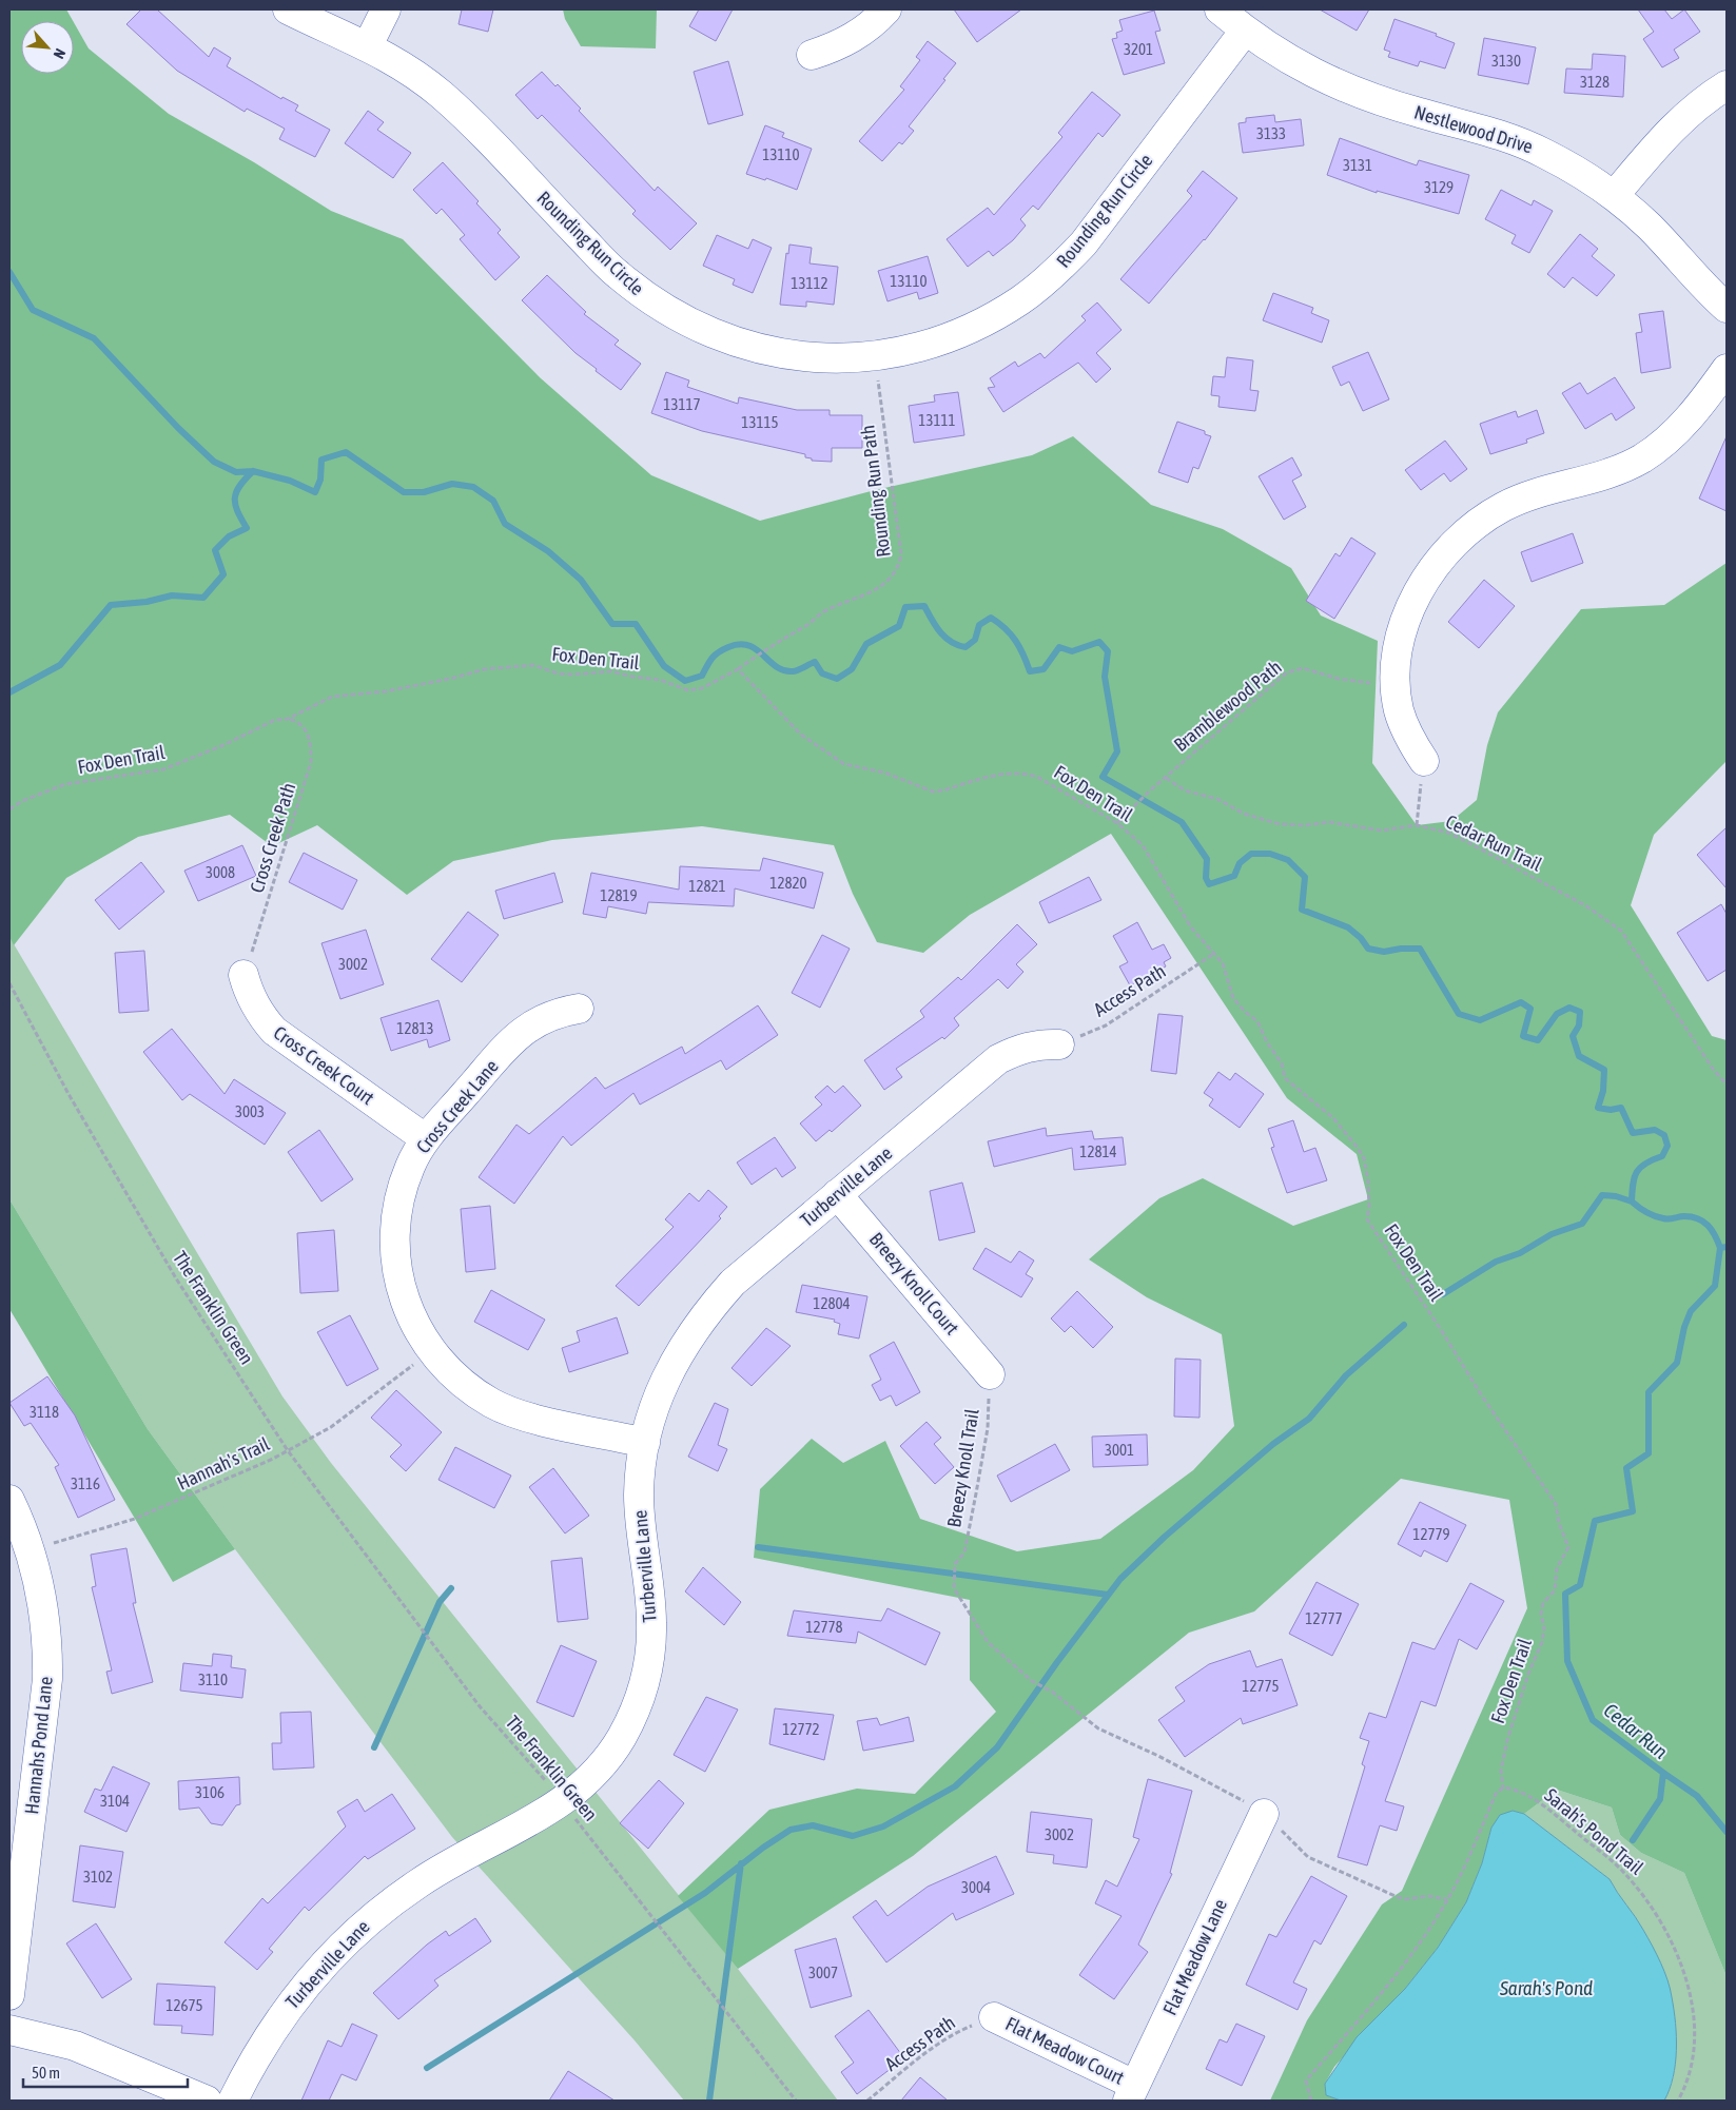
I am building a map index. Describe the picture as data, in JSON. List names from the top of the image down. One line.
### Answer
{"streets":{"street":["Nestlewood Drive","Rounding Run Circle","Cross Creek Court","Cross Creek Lane","Turberville Lane","Breezy Knoll Court","Hannahs Pond Lane","Flat Meadow Lane","Flat Meadow Court"],"path":["Rounding Run Path","Fox Den Trail","Bramblewood Path","Cross Creek Path","Cedar Run Trail","Access Path","The Franklin Green","Hannah's Trail","Breezy Knoll Trail","Sarah's Pond Trail"]},"crossings":[["Nestlewood Drive","Rounding Run Circle"],["Rounding Run Circle","Rounding Run Path"],["Rounding Run Path","Fox Den Trail"],["Fox Den Trail","Bramblewood Path"],["Fox Den Trail","Cross Creek Path"],["Fox Den Trail","Access Path"],["Fox Den Trail","Sarah's Pond Trail"],["Bramblewood Path","Cedar Run Trail"],["Cross Creek Path","Cross Creek Court"],["Access Path","Turberville Lane"],["Access Path","Flat Meadow Court"],["Cross Creek Court","Cross Creek Lane"],["Cross Creek Lane","Turberville Lane"],["Cross Creek Lane","Hannah's Trail"],["Turberville Lane","Breezy Knoll Court"],["Turberville Lane","The Franklin Green"],["Breezy Knoll Court","Breezy Knoll Trail"],["The Franklin Green","Hannah's Trail"],["Hannah's Trail","Hannahs Pond Lane"],["Flat Meadow Lane","Flat Meadow Court"]],"water":["Cedar Run","Sarah's Pond"],"house_numbers":["3201","3130","3128","3133","13110","3131","3129","13110","13112","13117","13111","13115","3008","12820","12821","12819","3002","12813","3003","12814","12804","3118","3001","3116","12779","12777","12778","3110","12775","12772","3106","3104","3002","3102","3004","3007","12675"],"scale_bar":"50 m","north":"bottom right"}
